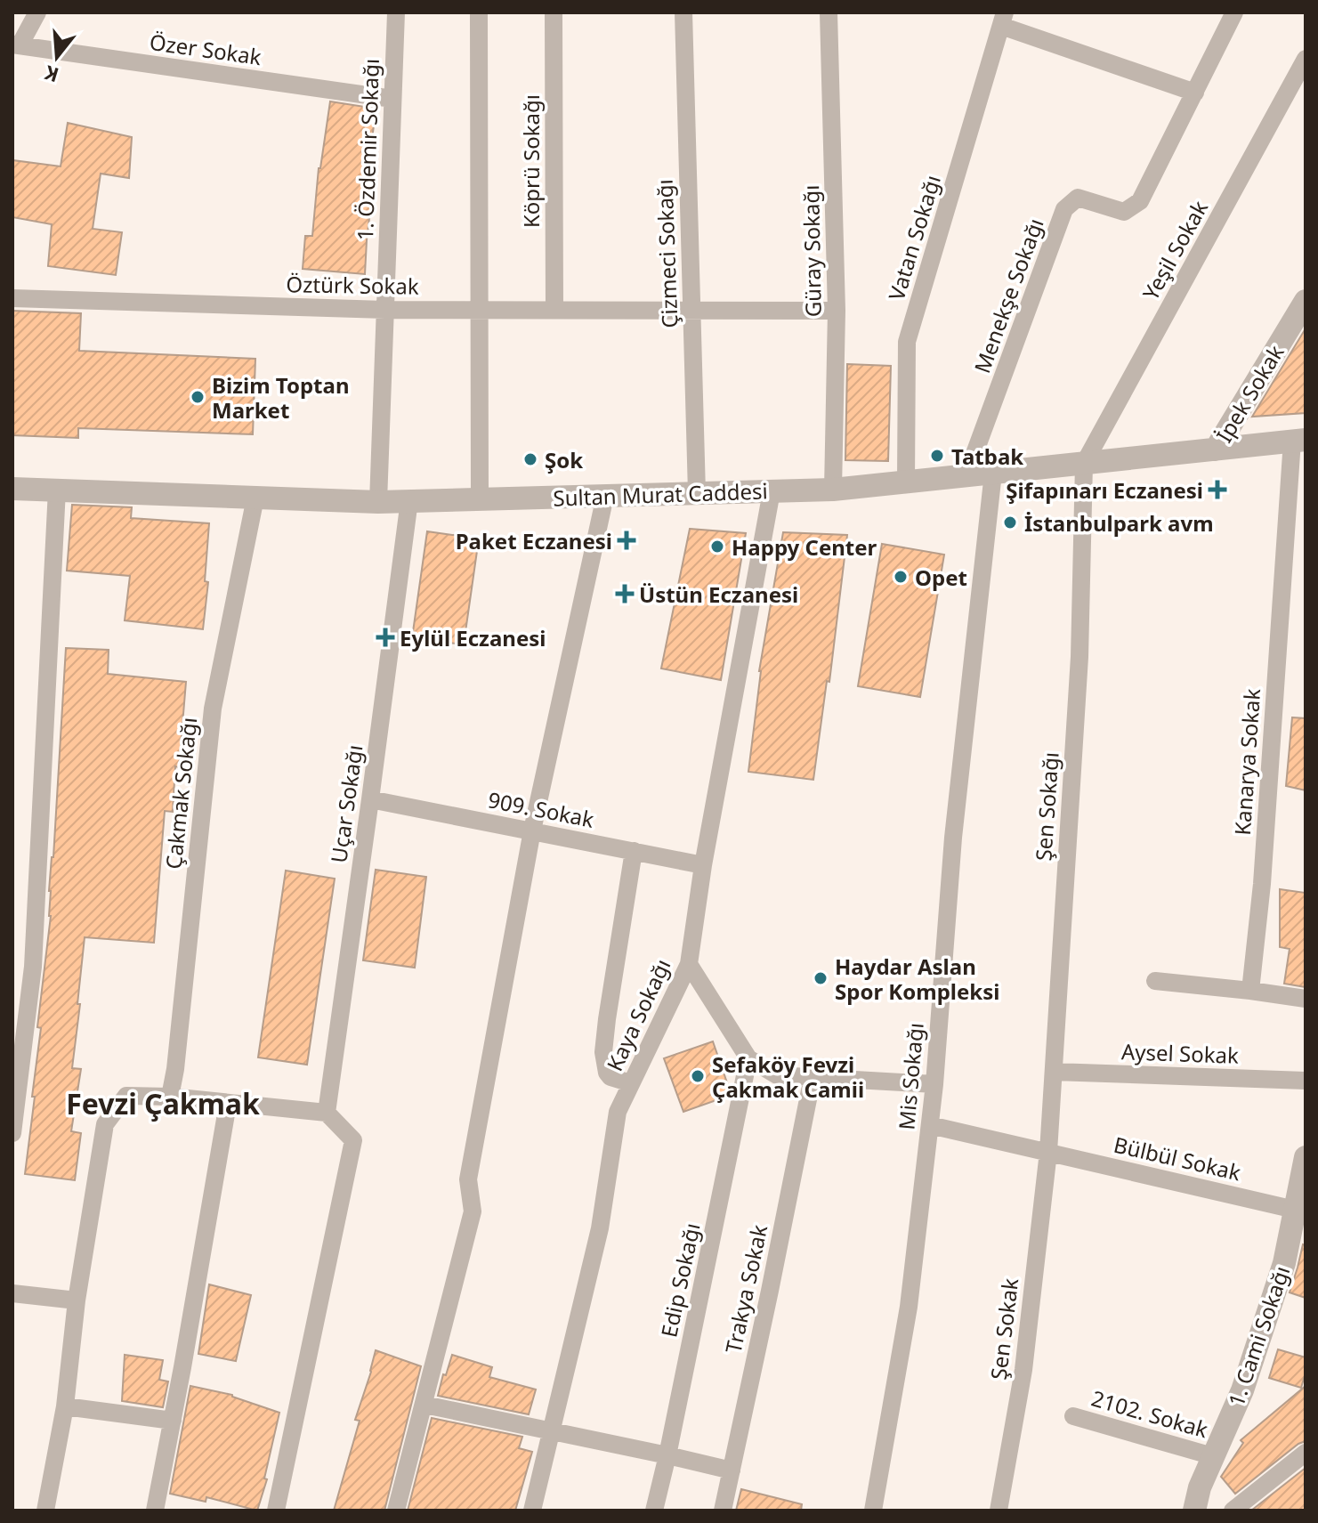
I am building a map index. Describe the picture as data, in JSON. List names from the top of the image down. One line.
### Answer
{"streets":{"street":["Özer Sokak","1. Özdemir Sokağı","Köprü Sokağı","Vatan Sokağı","Yeşil Sokak","Güray Sokağı","Çizmeci Sokağı","Öztürk Sokak","Menekşe Sokağı","İpek Sokak","Sultan Murat Caddesi","Kanarya Sokak","Çakmak Sokağı","Uçar Sokağı","Şen Sokağı","909. Sokak","Kaya Sokağı","Aysel Sokak","Mis Sokağı","Bülbül Sokak","Edip Sokağı","Trakya Sokak","Şen Sokak","1. Cami Sokağı","2102. Sokak"]},"crossings":[["Özer Sokak","1. Özdemir Sokağı"],["1. Özdemir Sokağı","Öztürk Sokak"],["1. Özdemir Sokağı","Sultan Murat Caddesi"],["Köprü Sokağı","Öztürk Sokak"],["Vatan Sokağı","Sultan Murat Caddesi"],["Yeşil Sokak","Sultan Murat Caddesi"],["Yeşil Sokak","Şen Sokağı"],["Güray Sokağı","Öztürk Sokak"],["Güray Sokağı","Sultan Murat Caddesi"],["Çizmeci Sokağı","Öztürk Sokak"],["Çizmeci Sokağı","Sultan Murat Caddesi"],["Menekşe Sokağı","Sultan Murat Caddesi"],["İpek Sokak","Sultan Murat Caddesi"],["Sultan Murat Caddesi","Kanarya Sokak"],["Sultan Murat Caddesi","Çakmak Sokağı"],["Sultan Murat Caddesi","Uçar Sokağı"],["Sultan Murat Caddesi","Şen Sokağı"],["Sultan Murat Caddesi","Kaya Sokağı"],["Sultan Murat Caddesi","Mis Sokağı"],["Uçar Sokağı","909. Sokak"],["Şen Sokağı","Aysel Sokak"],["Şen Sokağı","Bülbül Sokak"],["Şen Sokağı","Şen Sokak"],["909. Sokak","Kaya Sokağı"],["Mis Sokağı","Bülbül Sokak"],["Bülbül Sokak","Şen Sokak"],["Bülbül Sokak","1. Cami Sokağı"],["1. Cami Sokağı","2102. Sokak"]],"districts":["Fevzi Çakmak"],"places":{"other":["Bizim Toptan Market","Tatbak","Şok","İstanbulpark avm","Happy Center","Opet","Haydar Aslan Spor Kompleksi","Sefaköy Fevzi Çakmak Camii"],"health":["Şifapınarı Eczanesi","Paket Eczanesi","Üstün Eczanesi","Eylül Eczanesi"]},"north":"bottom"}
